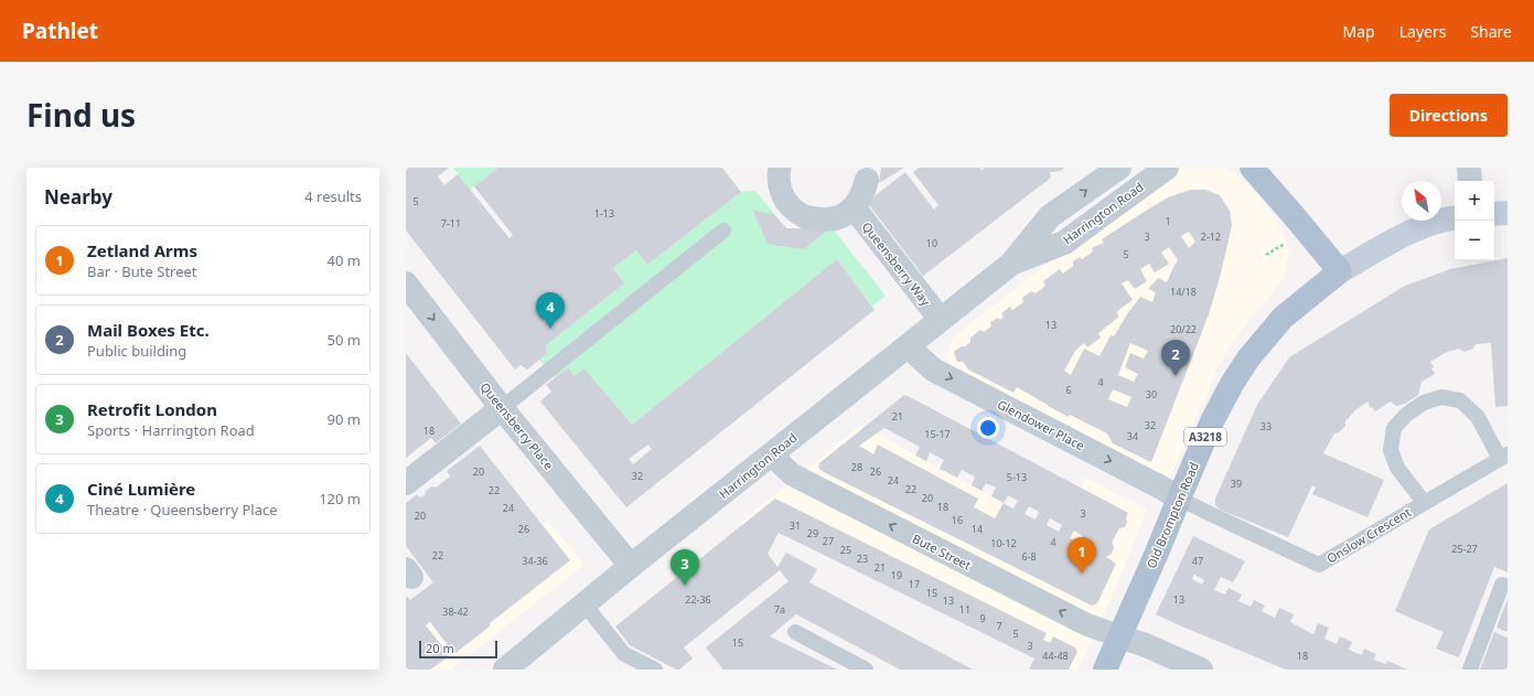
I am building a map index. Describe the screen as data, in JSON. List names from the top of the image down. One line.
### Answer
{"streets":{"main road":["A3218","Old Brompton Road"],"street":["Harrington Road","Queensberry Way","Glendower Place","Queensberry Place","Bute Street"],"lane":["Onslow Crescent"]},"crossings":[["Harrington Road","Queensberry Way"],["Harrington Road","Glendower Place"],["Harrington Road","Queensberry Place"],["Harrington Road","Bute Street"],["Glendower Place","Old Brompton Road"],["Glendower Place","Onslow Crescent"],["Old Brompton Road","Onslow Crescent"],["Old Brompton Road","Bute Street"]],"one_way":["Glendower Place","Queensberry Place","Bute Street"],"house_numbers":["5","1-13","1","7-11","3","2-12","10","5","14/18","13","20/22","4","6","30","21","32","33","18","15-17","34","28","20","26","32","5-13","24","39","22","22","20","18","24","3","20","16","31","26","14","29","27","4","10-12","25-27","25","22","6-8","23","34-36","47","21","19","17","15","22-36","13","13","7a","11","38-42","9","7","5","15","3","44-48","18"],"scale_bar":"20 m","north":"top left","page":{"header":"Pathlet","nav":["Map","Layers","Share"],"title":"Find us","buttons":"Directions","heading":["Nearby","4 results"],"map_buttons":["+","−"],"list":[{"mark":"1","name":"Zetland Arms","note":"Bar · Bute Street","value":"40 m"},{"mark":"2","name":"Mail Boxes Etc.","note":"Public building","value":"50 m"},{"mark":"3","name":"Retrofit London","note":"Sports · Harrington Road","value":"90 m"},{"mark":"4","name":"Ciné Lumière","note":"Theatre · Queensberry Place","value":"120 m"}],"pins":["4","2","1","3"],"scale":"20 m"}}
